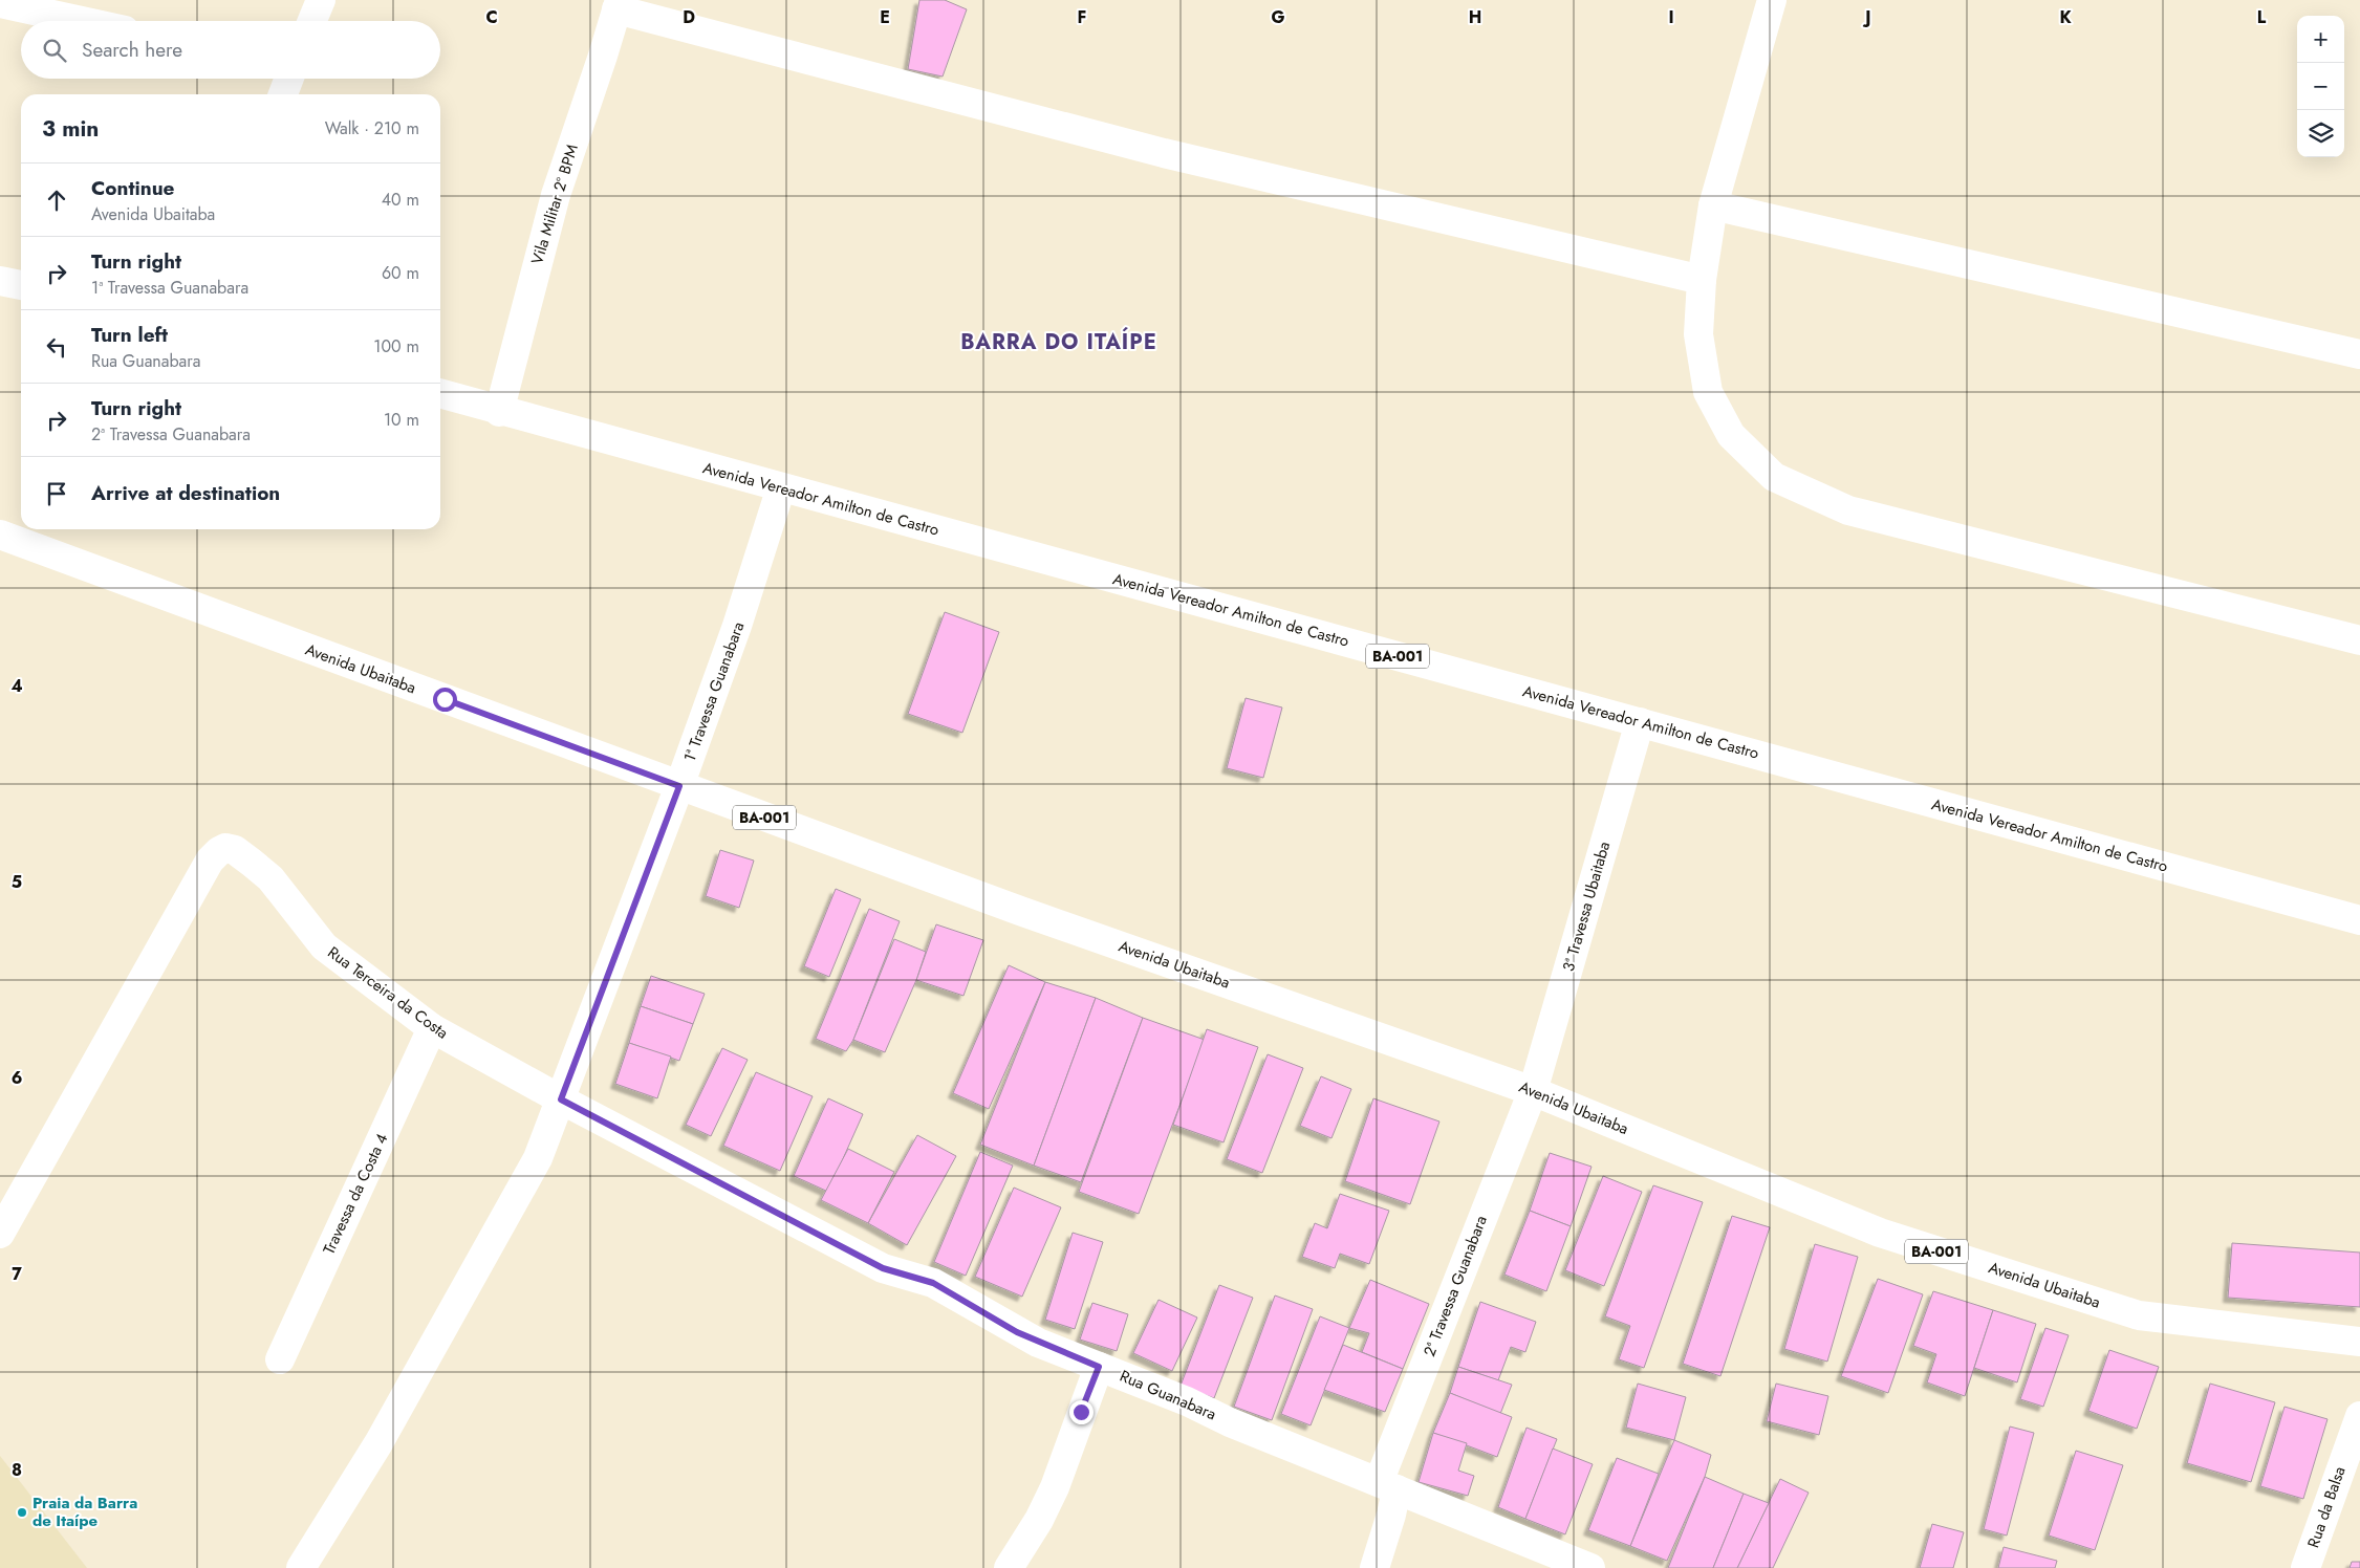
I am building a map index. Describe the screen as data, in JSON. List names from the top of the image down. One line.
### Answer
{"streets":{"street":["Vila Militar 2º BPM","Avenida Vereador Amilton de Castro","BA-001","Avenida Ubaitaba","1ª Travessa Guanabara","3ª Travessa Ubaitaba","Rua Terceira da Costa","Travessa da Costa 4","2ª Travessa Guanabara","Rua Guanabara","Rua da Balsa"]},"crossings":[["Vila Militar 2º BPM","Avenida Vereador Amilton de Castro"],["Avenida Vereador Amilton de Castro","1ª Travessa Guanabara"],["Avenida Vereador Amilton de Castro","3ª Travessa Ubaitaba"],["Avenida Ubaitaba","1ª Travessa Guanabara"],["Avenida Ubaitaba","3ª Travessa Ubaitaba"],["Avenida Ubaitaba","2ª Travessa Guanabara"],["1ª Travessa Guanabara","Rua Terceira da Costa"],["1ª Travessa Guanabara","Rua Guanabara"],["3ª Travessa Ubaitaba","2ª Travessa Guanabara"],["Rua Terceira da Costa","Travessa da Costa 4"],["Rua Terceira da Costa","Rua Guanabara"],["2ª Travessa Guanabara","Rua Guanabara"]],"districts":["BARRA DO ITAÍPE"],"places":["Praia da Barra de Itaípe"],"page":{"map_buttons":["+","−"],"search":"Search here","heading":["3 min","Walk · 210 m"],"list":[["Continue","Avenida Ubaitaba","40 m"],["Turn right","1ª Travessa Guanabara","60 m"],["Turn left","Rua Guanabara","100 m"],["Turn right","2ª Travessa Guanabara","10 m"],"Arrive at destination"]},"grid":{"columns":["C","D","E","F","G","H","I","J","K","L"],"rows":["4","5","6","7","8"]}}
